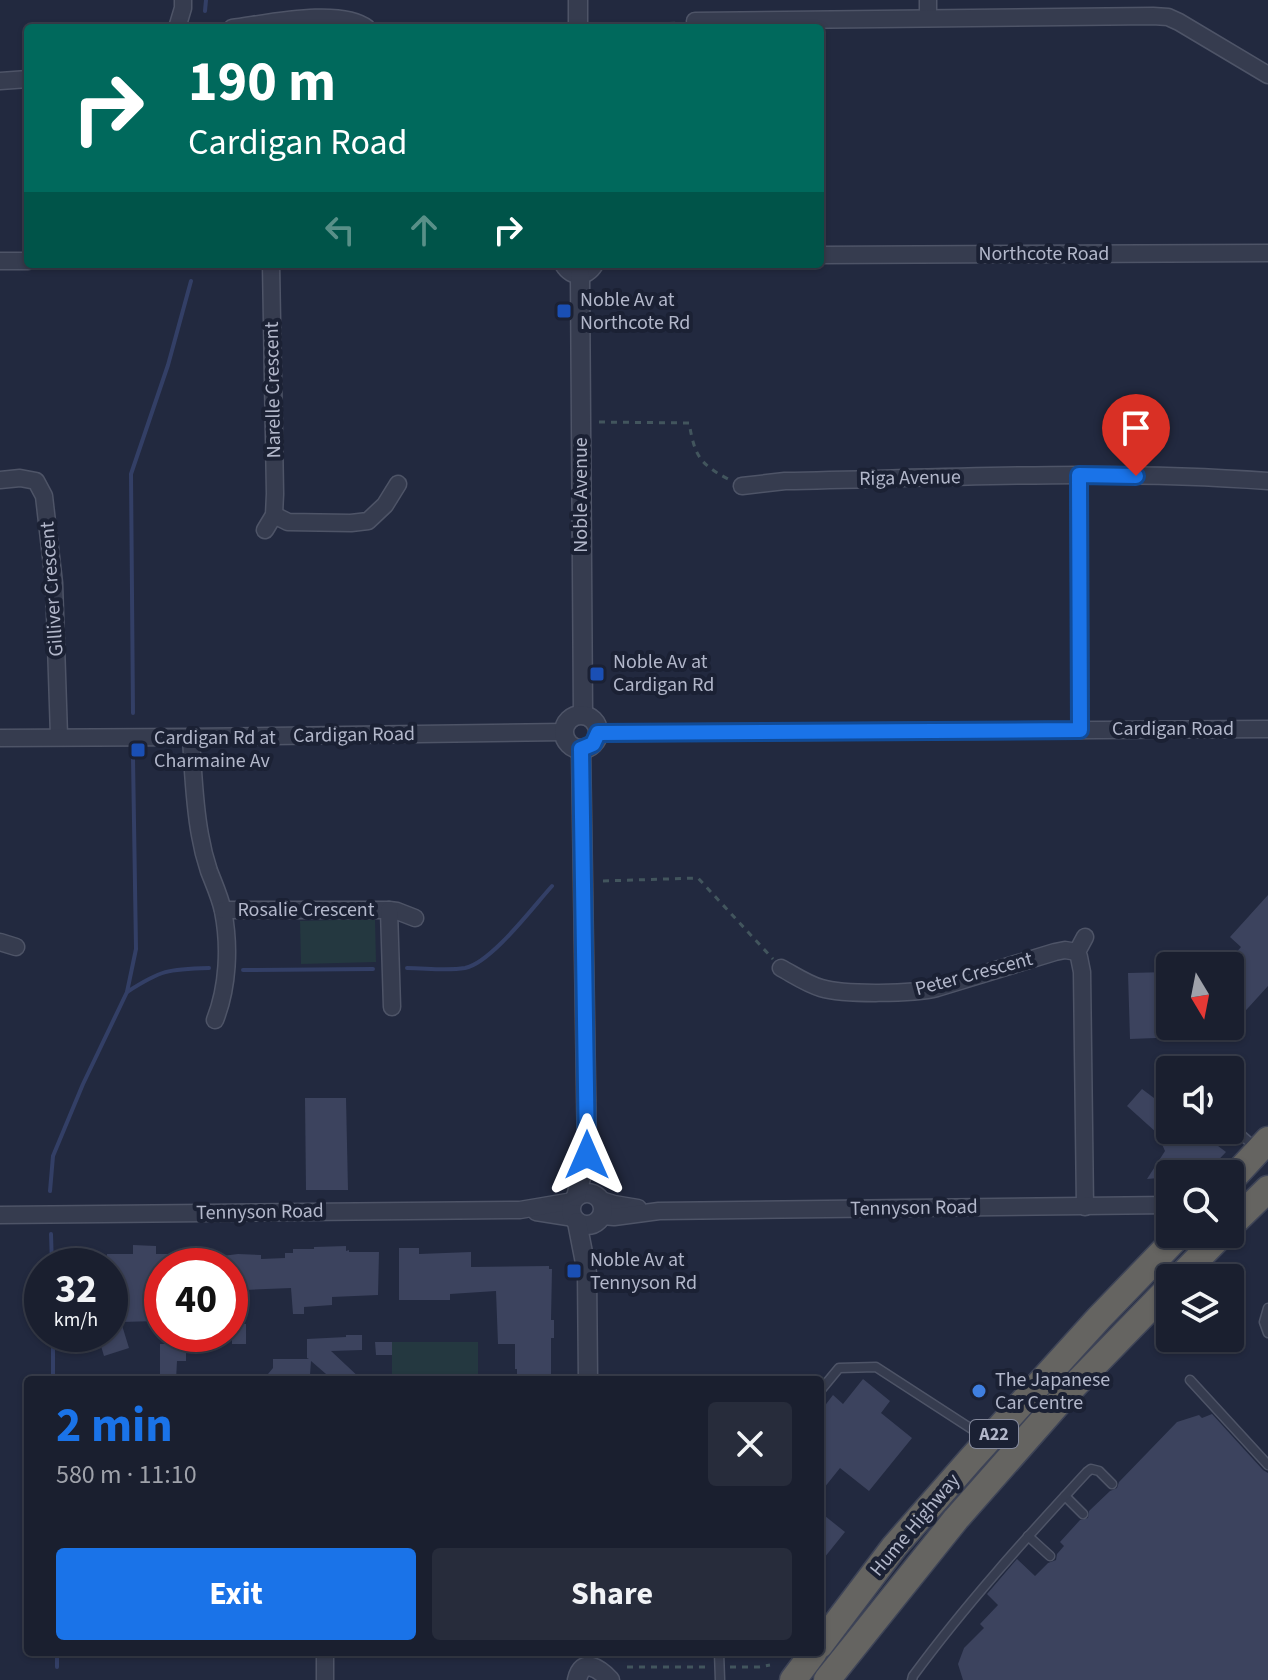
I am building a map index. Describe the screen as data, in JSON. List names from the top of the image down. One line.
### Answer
{"streets":{"highway":["A22","Hume Highway"],"street":["Northcote Road","Narelle Crescent","Riga Avenue","Noble Avenue","Gilliver Crescent","Cardigan Road","Rosalie Crescent","Peter Crescent","Tennyson Road"]},"crossings":[["Noble Avenue","Cardigan Road"],["Gilliver Crescent","Cardigan Road"]],"places":{"transit":["Noble Av at Northcote Rd","Noble Av at Cardigan Rd","Cardigan Rd at Charmaine Av","Noble Av at Tennyson Rd"],"other":["The Japanese Car Centre"]},"north":"bottom","page":{"turn":["190 m","Cardigan Road"],"speed":"32 km/h","limit":"40","heading":["2 min","580 m · 11:10"],"buttons":["Exit","Share"]}}
